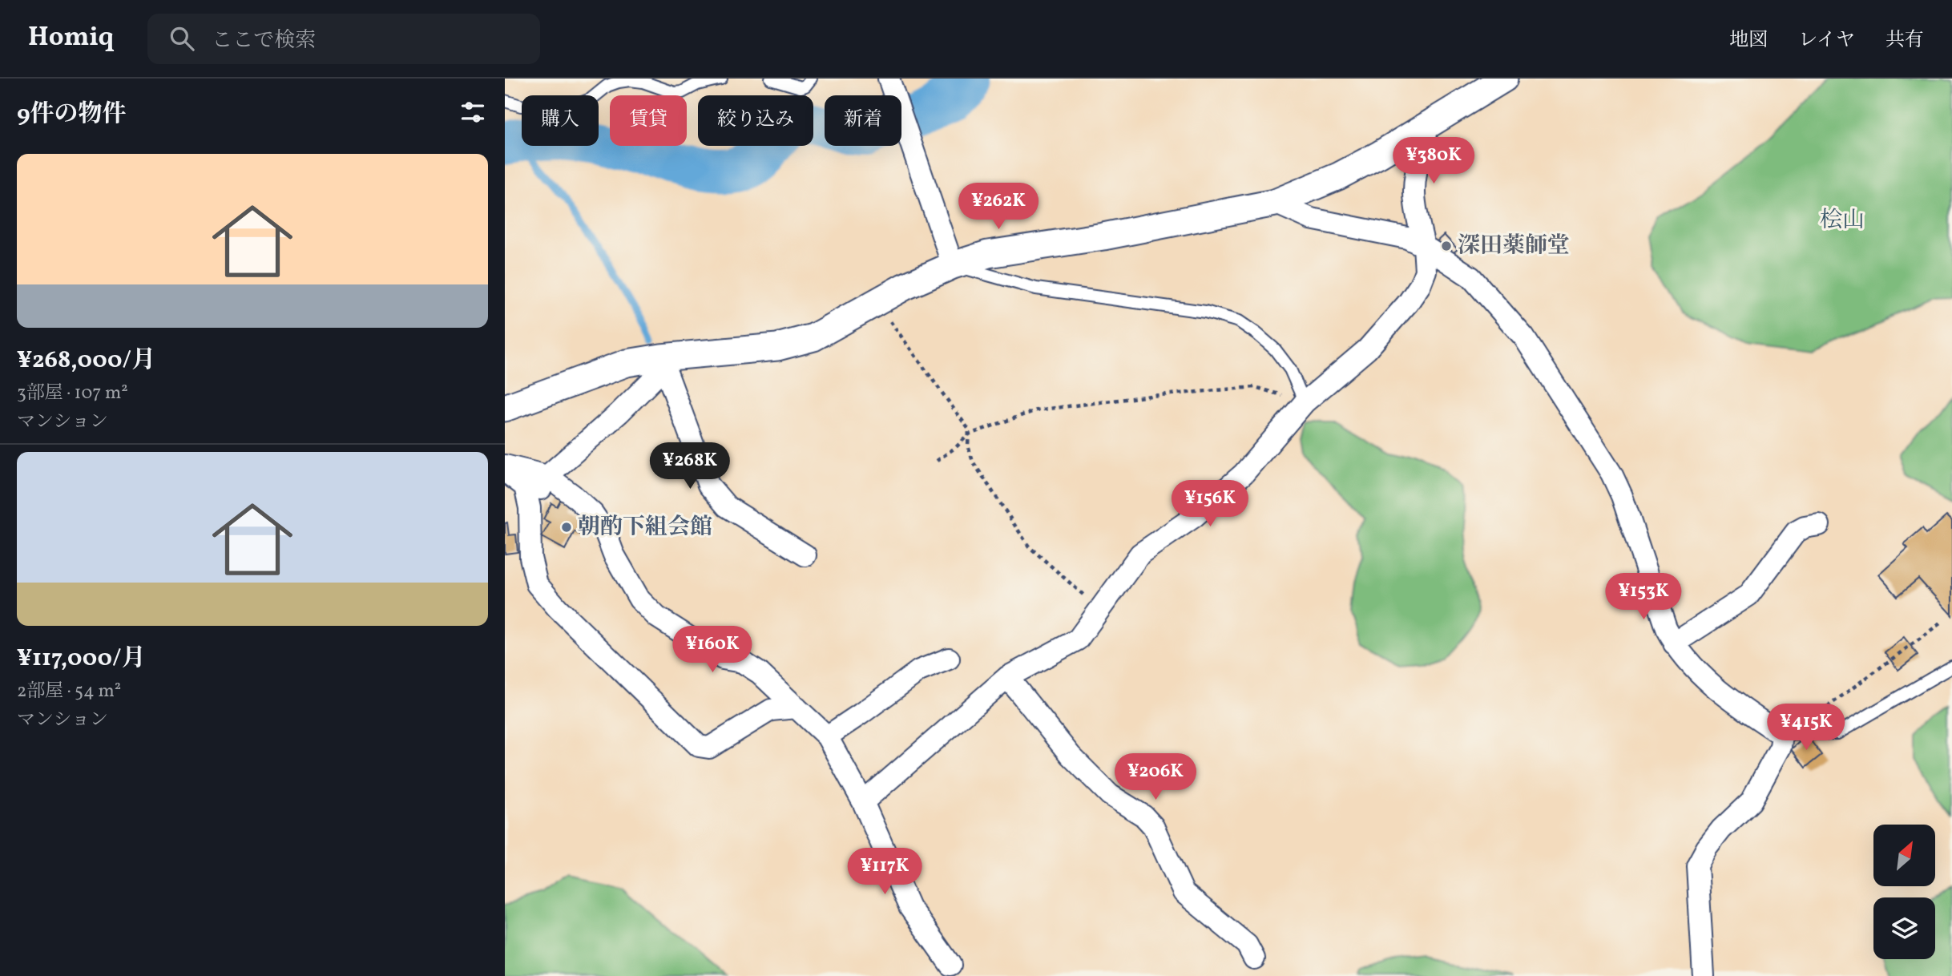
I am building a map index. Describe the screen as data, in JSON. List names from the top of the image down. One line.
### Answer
{"parks":["桧山"],"places":["深田薬師堂","朝酌下組会館"],"north":"top right","page":{"header":"Homiq","search":"ここで検索","nav":["地図","レイヤ","共有"],"heading":"9件の物件","chip":["購入","賃貸","絞り込み","新着"],"price":["¥380K","¥262K","¥268K","¥156K","¥153K","¥160K","¥415K","¥206K","¥117K"],"list":[{"name":"¥268,000/月","note":"3部屋 · 107 m² · マンション"},{"name":"¥117,000/月","note":"2部屋 · 54 m² · マンション"}]}}
